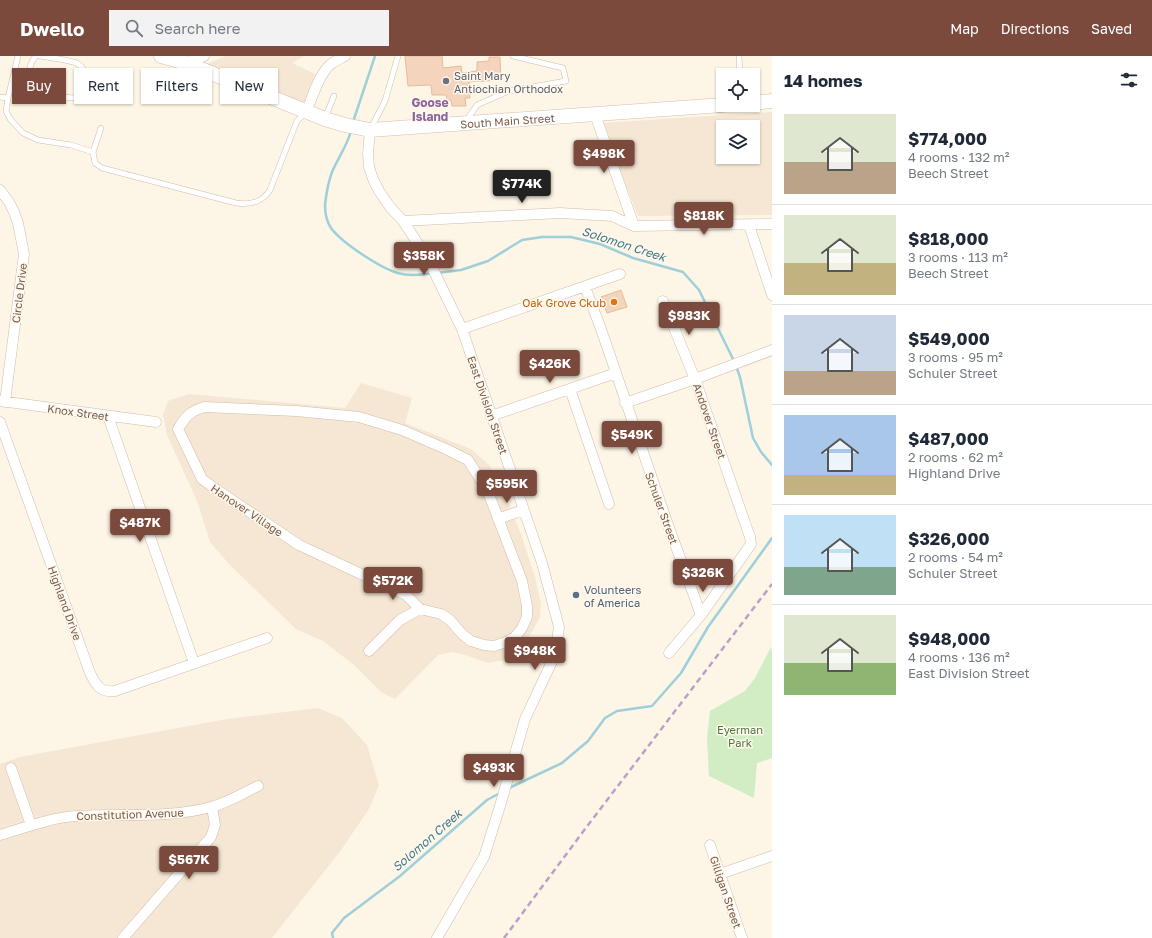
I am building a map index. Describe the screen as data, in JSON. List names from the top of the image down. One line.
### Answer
{"streets":{"main road":["South Main Street"],"street":["Circle Drive","East Division Street","Knox Street","Andover Street","Schuler Street","Hanover Village","Highland Drive","Constitution Avenue","Gilligan Street"]},"crossings":[["South Main Street","East Division Street"],["Circle Drive","Knox Street"],["Andover Street","Schuler Street"]],"districts":["Goose Island"],"water":["Solomon Creek"],"parks":["Eyerman Park"],"places":["Saint Mary Antiochian Orthodox","Oak Grove Ckub","Volunteers of America"],"page":{"header":"Dwello","search":"Search here","nav":["Map","Directions","Saved"],"heading":"14 homes","chip":["Buy","Rent","Filters","New"],"list":[{"name":"$774,000","note":"4 rooms · 132 m² · Beech Street"},{"name":"$818,000","note":"3 rooms · 113 m² · Beech Street"},{"name":"$549,000","note":"3 rooms · 95 m² · Schuler Street"},{"name":"$487,000","note":"2 rooms · 62 m² · Highland Drive"},{"name":"$326,000","note":"2 rooms · 54 m² · Schuler Street"},{"name":"$948,000","note":"4 rooms · 136 m² · East Division Street"}],"price":["$498K","$774K","$818K","$358K","$983K","$426K","$549K","$595K","$487K","$326K","$572K","$948K","$493K","$567K"]}}
